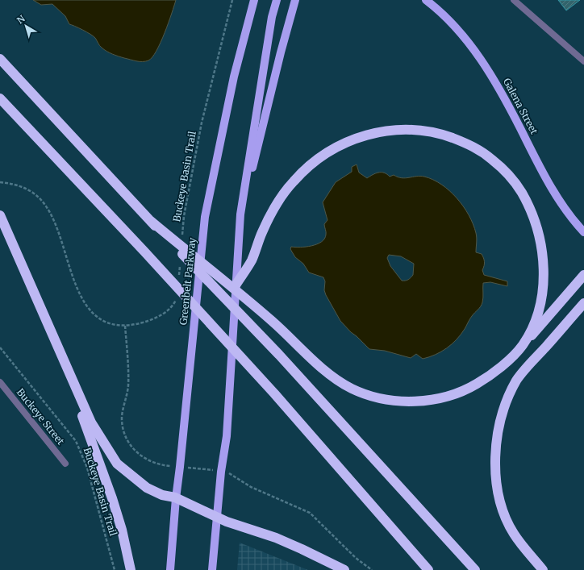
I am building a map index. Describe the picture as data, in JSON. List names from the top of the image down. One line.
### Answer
{"streets":{"main road":["Galena Street","Greenbelt Parkway"],"street":["Buckeye Street"],"path":["Buckeye Basin Trail"]},"north":"top left"}
